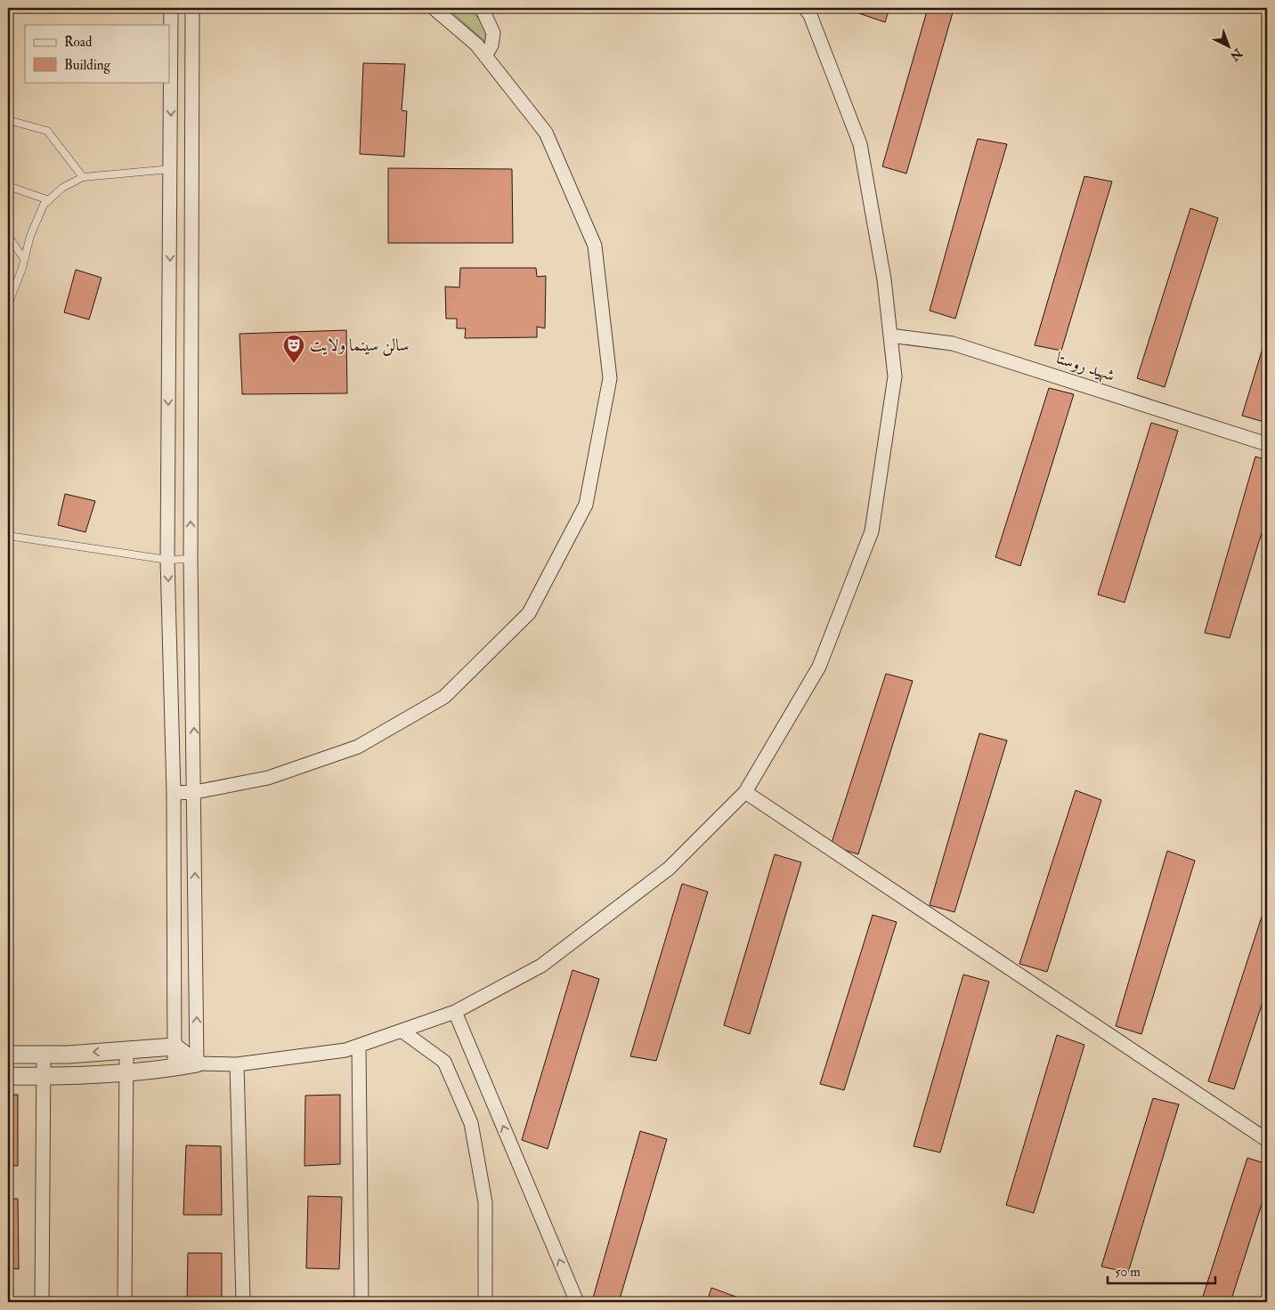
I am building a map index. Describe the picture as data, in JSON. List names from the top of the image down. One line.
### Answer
{"streets":{"street":["شهید روستا"]},"places":{"theatre":["سالن سینما ولایت"]},"legend":["Road","Building"],"scale_bar":"50 m","north":"bottom right"}
